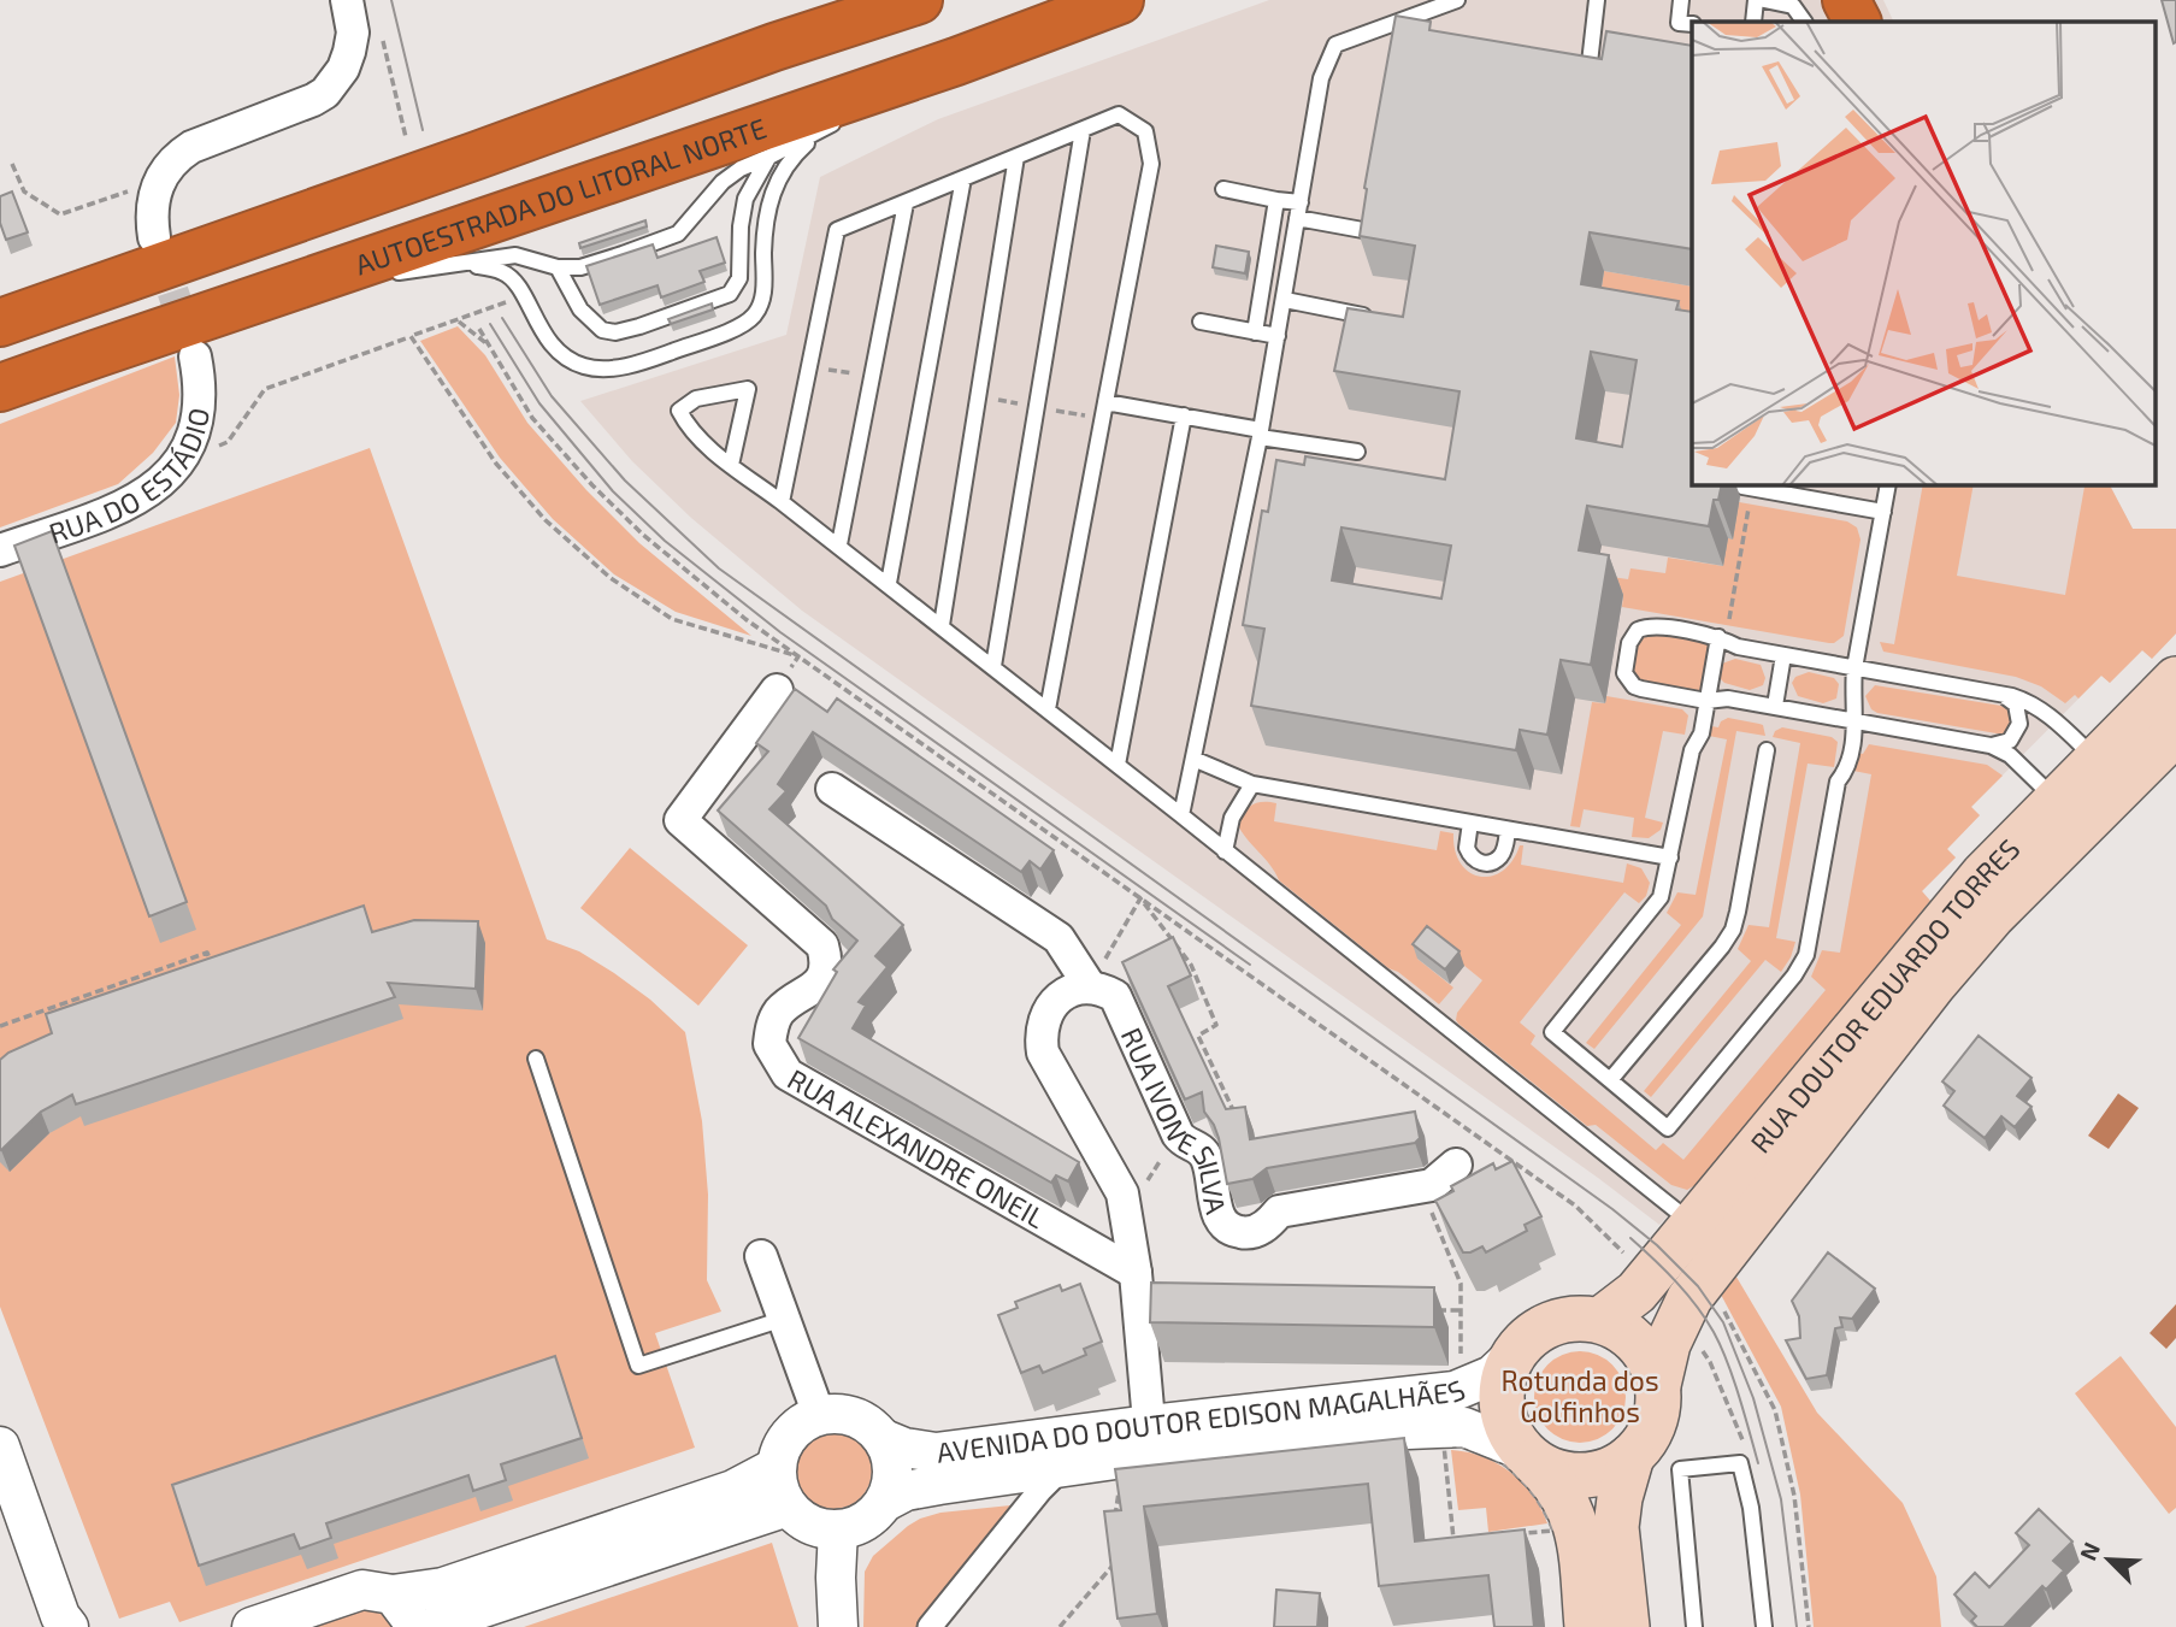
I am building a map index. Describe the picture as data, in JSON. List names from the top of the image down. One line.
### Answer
{"streets":{"highway":["AUTOESTRADA DO LITORAL NORTE"],"main road":["RUA DOUTOR EDUARDO TORRES","AVENIDA DO DOUTOR EDISON MAGALHÃES"],"street":["RUA DO ESTÁDIO","RUA IVONE SILVA","RUA ALEXANDRE ONEIL"]},"crossings":[["RUA DOUTOR EDUARDO TORRES","AVENIDA DO DOUTOR EDISON MAGALHÃES"]],"parks":["Rotunda dos Golfinhos"],"north":"top left"}
